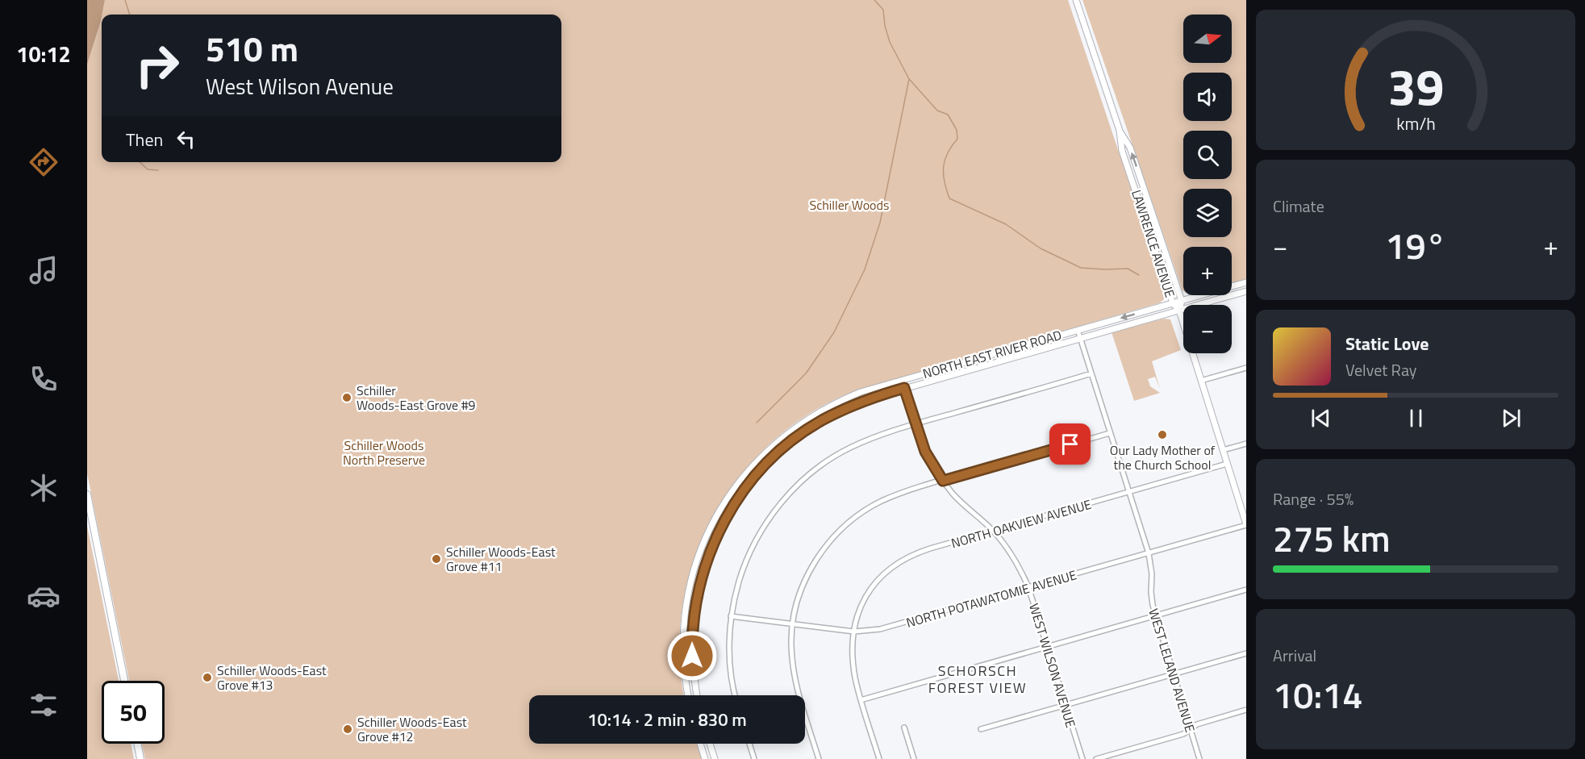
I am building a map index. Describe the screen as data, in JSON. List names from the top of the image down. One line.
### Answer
{"streets":{"main road":["LAWRENCE AVENUE","NORTH EAST RIVER ROAD"],"street":["NORTH OAKVIEW AVENUE","NORTH POTAWATOMIE AVENUE","WEST WILSON AVENUE","WEST LELAND AVENUE"]},"crossings":[["LAWRENCE AVENUE","NORTH EAST RIVER ROAD"],["NORTH EAST RIVER ROAD","WEST WILSON AVENUE"],["NORTH EAST RIVER ROAD","WEST LELAND AVENUE"],["NORTH OAKVIEW AVENUE","NORTH POTAWATOMIE AVENUE"],["NORTH OAKVIEW AVENUE","WEST WILSON AVENUE"],["NORTH OAKVIEW AVENUE","WEST LELAND AVENUE"],["NORTH POTAWATOMIE AVENUE","WEST WILSON AVENUE"],["NORTH POTAWATOMIE AVENUE","WEST LELAND AVENUE"]],"districts":["SCHORSCH FOREST VIEW"],"parks":["Schiller Woods","Schiller Woods North Preserve"],"places":["Schiller Woods-East Grove #9","Our Lady Mother of the Church School","Schiller Woods-East Grove #11","Schiller Woods-East Grove #13","Schiller Woods-East Grove #12"],"north":"right","page":{"tabs":"10:12","map_buttons":["+","−"],"turn":["510 m","West Wilson Avenue"],"then":"Then","tile":["Climate",["Range · 55%","275 km"],["Arrival","10:14"]],"heat":["−","19°","+"],"song":["Static Love","Velvet Ray"],"limit":"50","trip":"10:14 · 2 min · 830 m","gauge":["39","km/h"]}}
